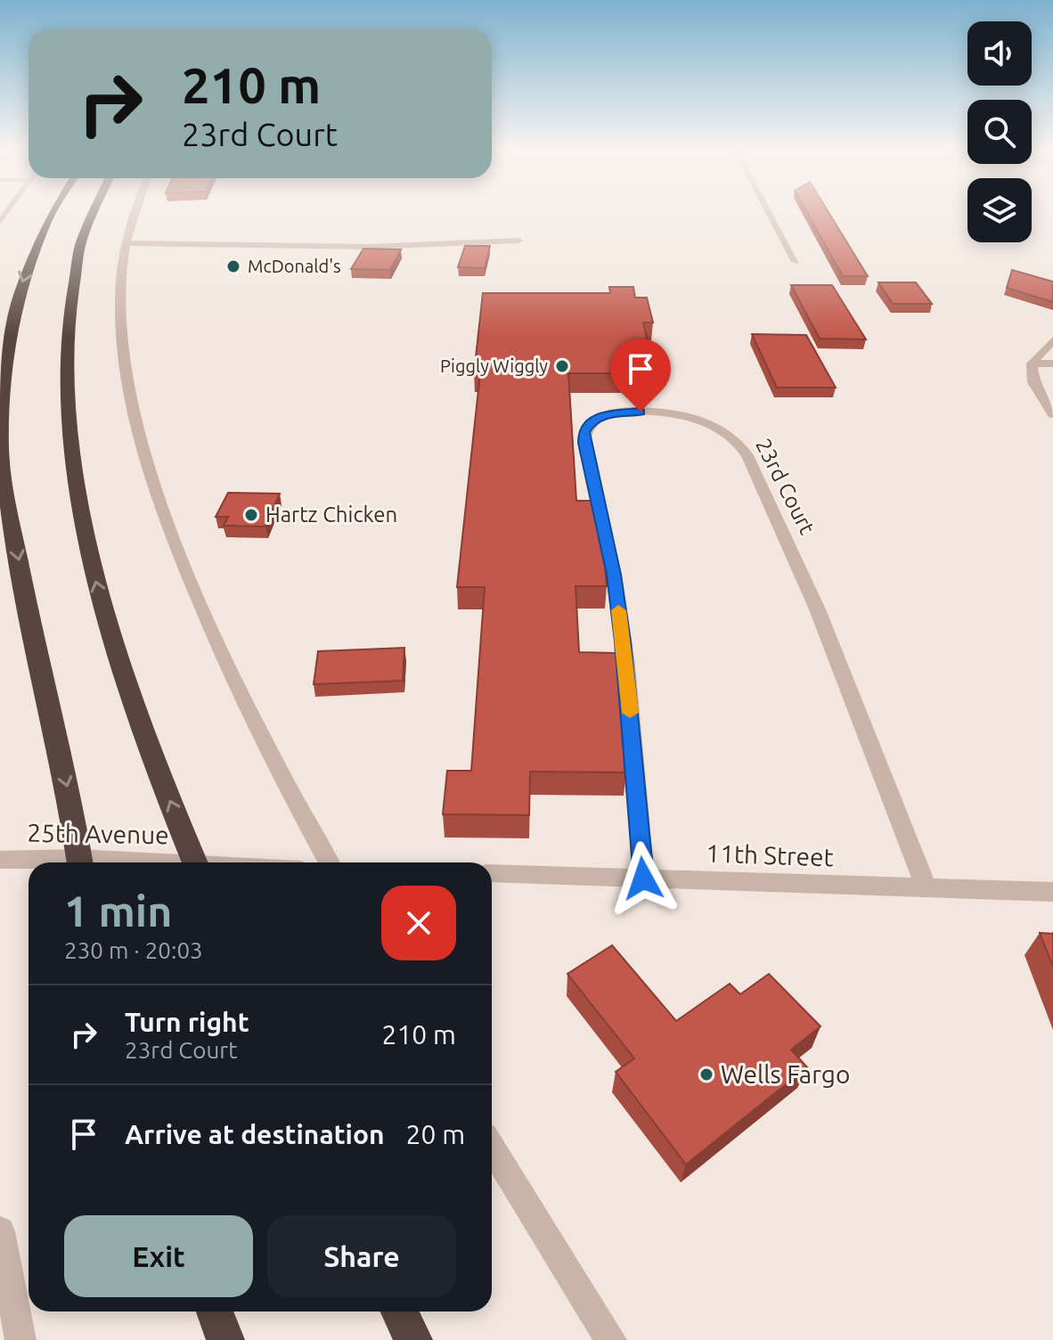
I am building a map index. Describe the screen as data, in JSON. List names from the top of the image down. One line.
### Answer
{"streets":{"street":["23rd Court","25th Avenue","11th Street"]},"crossings":[["23rd Court","11th Street"]],"places":["McDonald's","Piggly Wiggly","Hartz Chicken","Wells Fargo"],"page":{"turn":["210 m","23rd Court"],"heading":["1 min","230 m · 20:03"],"list":[{"name":"Turn right","note":"23rd Court","value":"210 m"},{"name":"Arrive at destination","value":"20 m"}],"buttons":["Exit","Share"]}}
